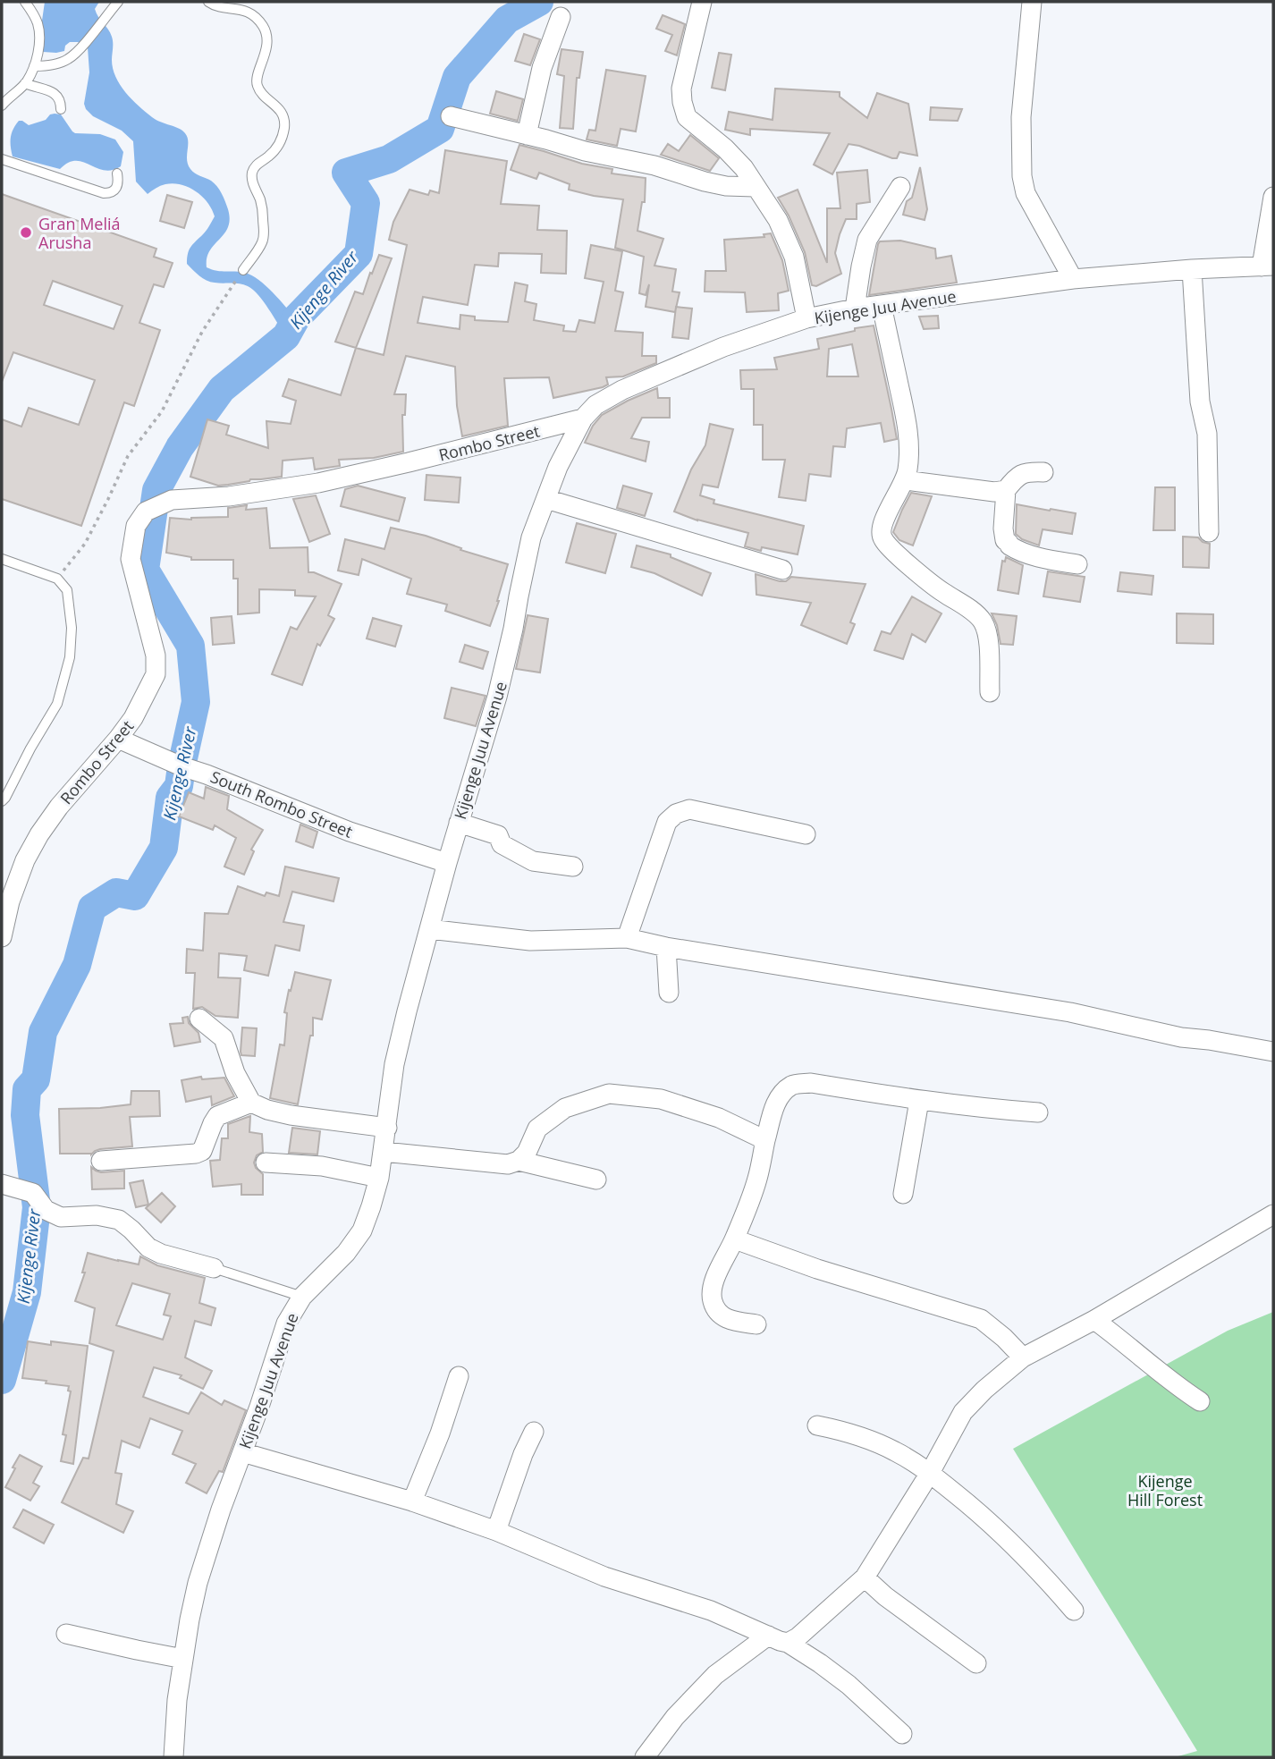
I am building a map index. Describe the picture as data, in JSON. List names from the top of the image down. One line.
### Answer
{"streets":{"street":["Kijenge Juu Avenue","Rombo Street","South Rombo Street"]},"crossings":[["Kijenge Juu Avenue","Rombo Street"],["Kijenge Juu Avenue","South Rombo Street"],["Rombo Street","South Rombo Street"]],"water":["Kijenge River"],"parks":["Kijenge Hill Forest"],"places":["Gran Meliá Arusha"]}
